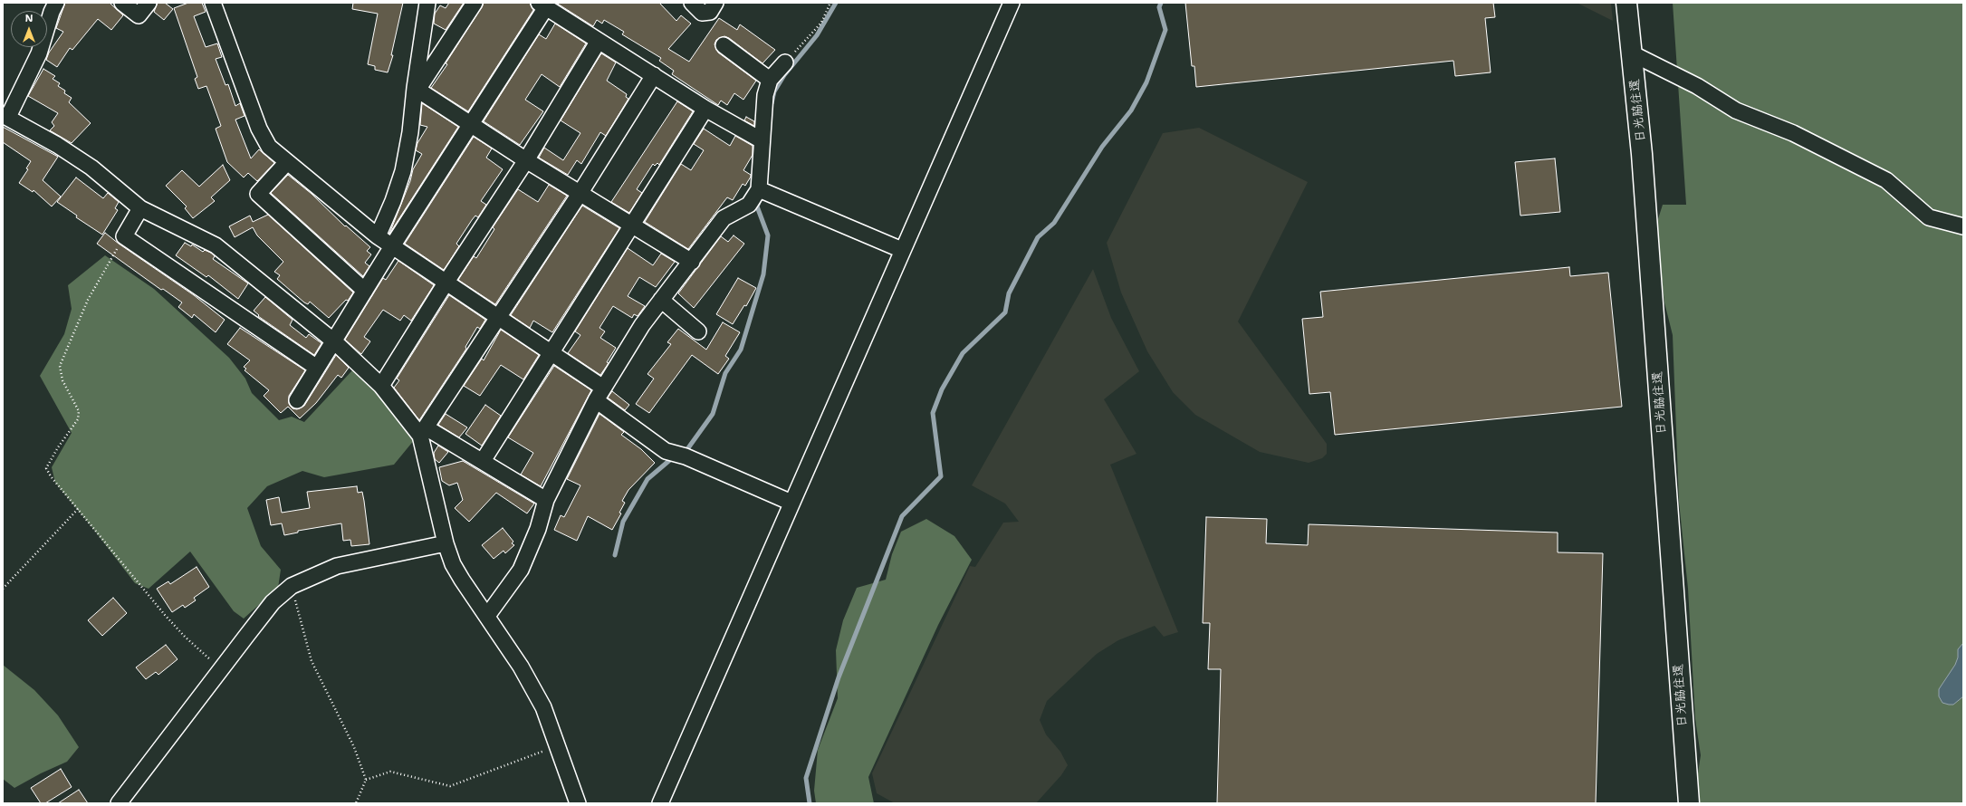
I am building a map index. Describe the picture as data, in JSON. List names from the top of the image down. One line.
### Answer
{"streets":{"highway":["日光脇往還"]},"north":"top"}
